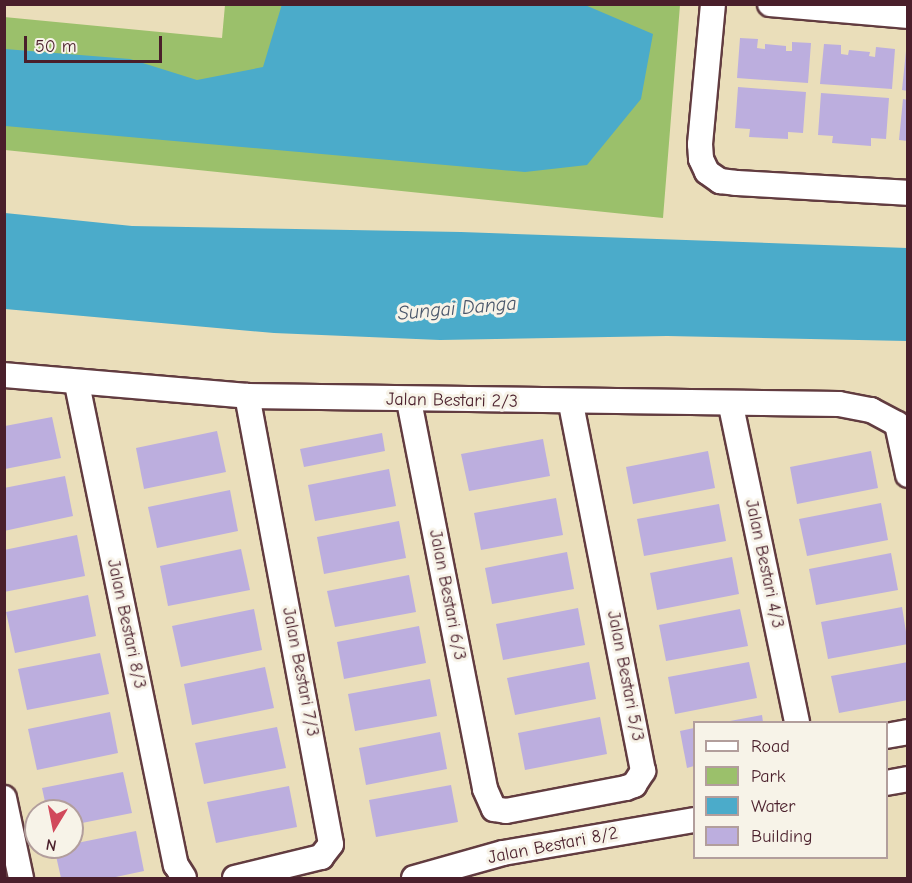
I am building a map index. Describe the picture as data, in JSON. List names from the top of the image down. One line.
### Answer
{"streets":{"street":["Jalan Bestari 2/3","Jalan Bestari 4/3","Jalan Bestari 6/3","Jalan Bestari 8/3","Jalan Bestari 7/3","Jalan Bestari 5/3","Jalan Bestari 8/2"]},"crossings":[["Jalan Bestari 2/3","Jalan Bestari 4/3"],["Jalan Bestari 2/3","Jalan Bestari 6/3"],["Jalan Bestari 2/3","Jalan Bestari 8/3"],["Jalan Bestari 2/3","Jalan Bestari 7/3"],["Jalan Bestari 2/3","Jalan Bestari 5/3"],["Jalan Bestari 6/3","Jalan Bestari 5/3"]],"water":["Sungai Danga"],"legend":["Road","Park","Water","Building"],"scale_bar":"50 m","north":"bottom"}
